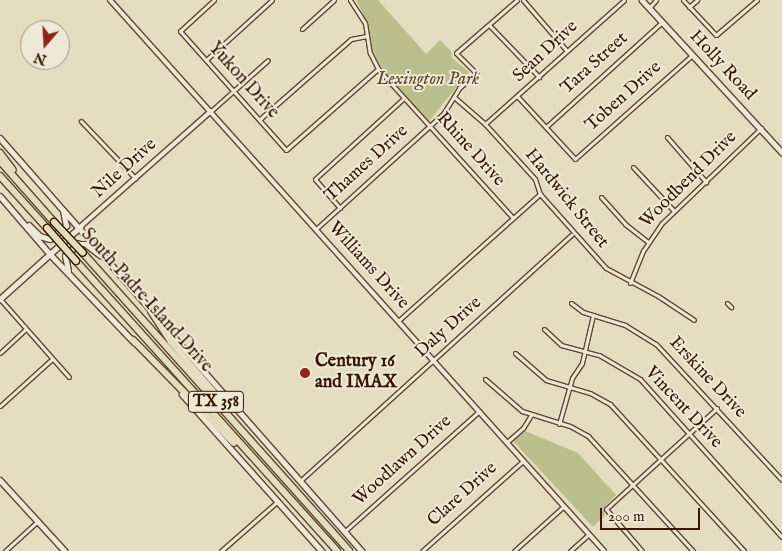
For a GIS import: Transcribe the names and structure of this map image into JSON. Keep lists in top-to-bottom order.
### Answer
{
  "streets": {
    "highway": ["South Padre Island Drive", "TX 358"],
    "main road": ["Holly Road", "Nile Drive"],
    "street": [
      "Sean Drive",
      "Tara Street",
      "Yukon Drive",
      "Toben Drive",
      "Rhine Drive",
      "Thames Drive",
      "Woodbend Drive",
      "Hardwick Street",
      "Williams Drive",
      "Daly Drive",
      "Erskine Drive",
      "Vincent Drive",
      "Woodlawn Drive",
      "Clare Drive"
    ]
  },
  "crossings": [
    ["Sean Drive", "Hardwick Street"],
    ["Tara Street", "Holly Road"],
    ["Tara Street", "Toben Drive"],
    ["Holly Road", "Toben Drive"],
    ["Holly Road", "Woodbend Drive"],
    ["Yukon Drive", "Rhine Drive"],
    ["Yukon Drive", "Nile Drive"],
    ["Rhine Drive", "Thames Drive"],
    ["Thames Drive", "Hardwick Street"],
    ["Thames Drive", "Williams Drive"],
    ["Nile Drive", "Williams Drive"],
    ["Woodbend Drive", "Hardwick Street"],
    ["Hardwick Street", "Daly Drive"],
    ["Williams Drive", "Daly Drive"],
    ["Williams Drive", "Woodlawn Drive"],
    ["Williams Drive", "Clare Drive"]
  ],
  "parks": ["Lexington Park"],
  "places": ["Century 16 and IMAX"],
  "scale_bar": "200 m",
  "north": "bottom"
}
